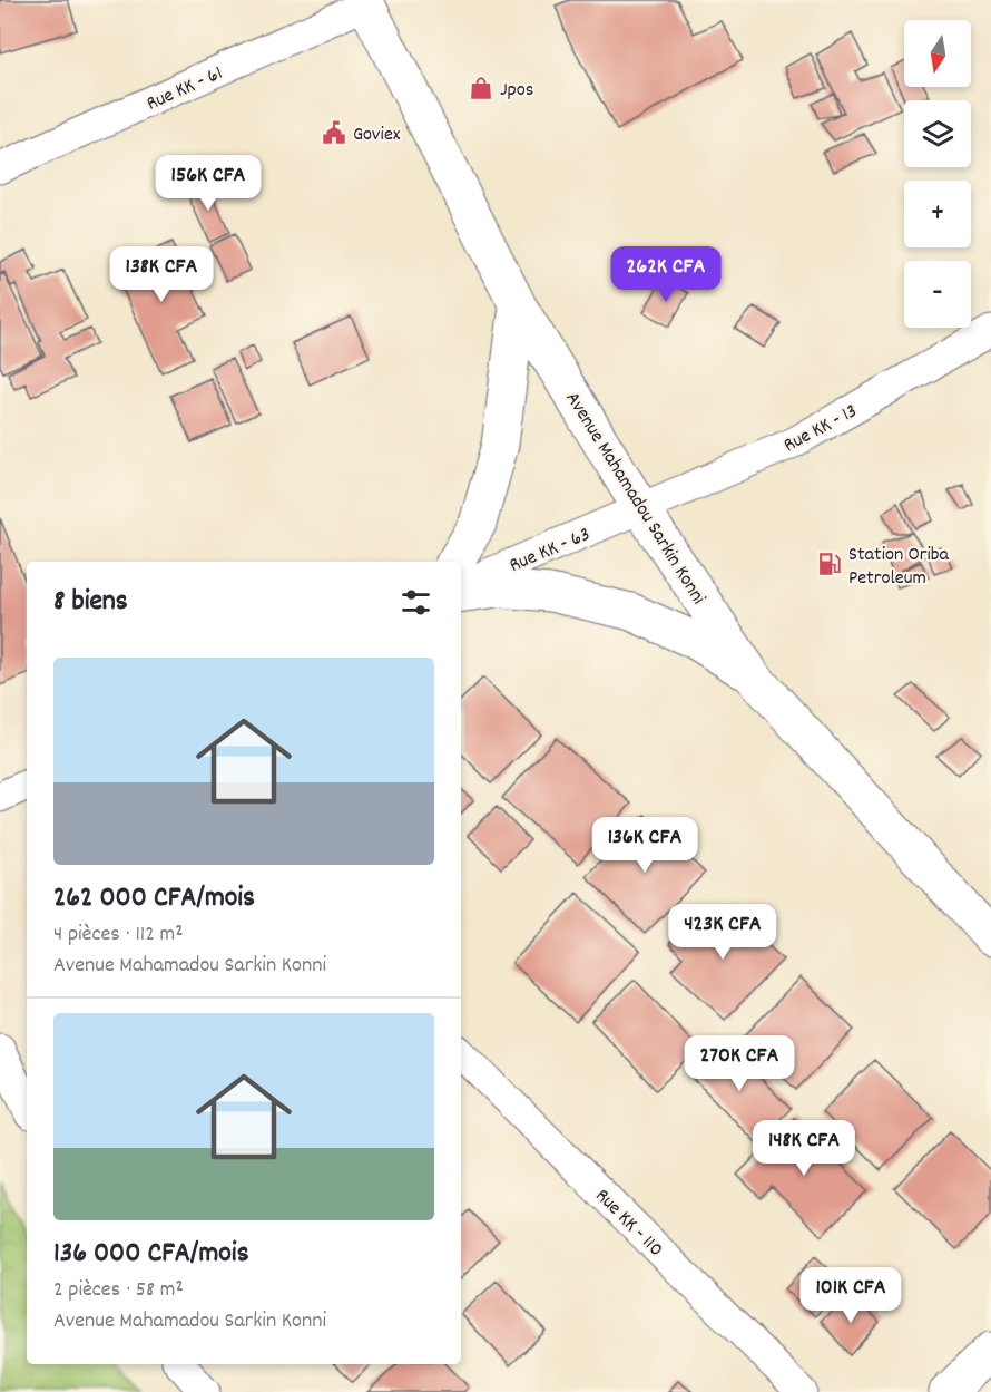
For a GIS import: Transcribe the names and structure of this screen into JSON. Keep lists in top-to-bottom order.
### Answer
{
  "streets": {
    "street": [
      "Rue KK - 61",
      "Rue KK - 13",
      "Avenue Mahamadou Sarkin Konni",
      "Rue KK - 63",
      "Rue KK - 110"
    ]
  },
  "crossings": [
    ["Rue KK - 61", "Avenue Mahamadou Sarkin Konni"],
    ["Rue KK - 13", "Avenue Mahamadou Sarkin Konni"],
    ["Rue KK - 13", "Rue KK - 63"],
    ["Avenue Mahamadou Sarkin Konni", "Rue KK - 63"]
  ],
  "places": {
    "shop": ["Jpos"],
    "public building": ["Goviex"],
    "fuel station": ["Station Oriba Petroleum"]
  },
  "north": "bottom",
  "page": {
    "map_buttons": ["+", "−"],
    "price": [
      "156K CFA",
      "138K CFA",
      "262K CFA",
      "136K CFA",
      "423K CFA",
      "270K CFA",
      "148K CFA",
      "101K CFA"
    ],
    "heading": "8 biens",
    "list": [
      {
        "name": "262 000 CFA/mois",
        "note": "4 pièces · 112 m² · Avenue Mahamadou Sarkin Konni"
      },
      {
        "name": "136 000 CFA/mois",
        "note": "2 pièces · 58 m² · Avenue Mahamadou Sarkin Konni"
      }
    ]
  }
}
